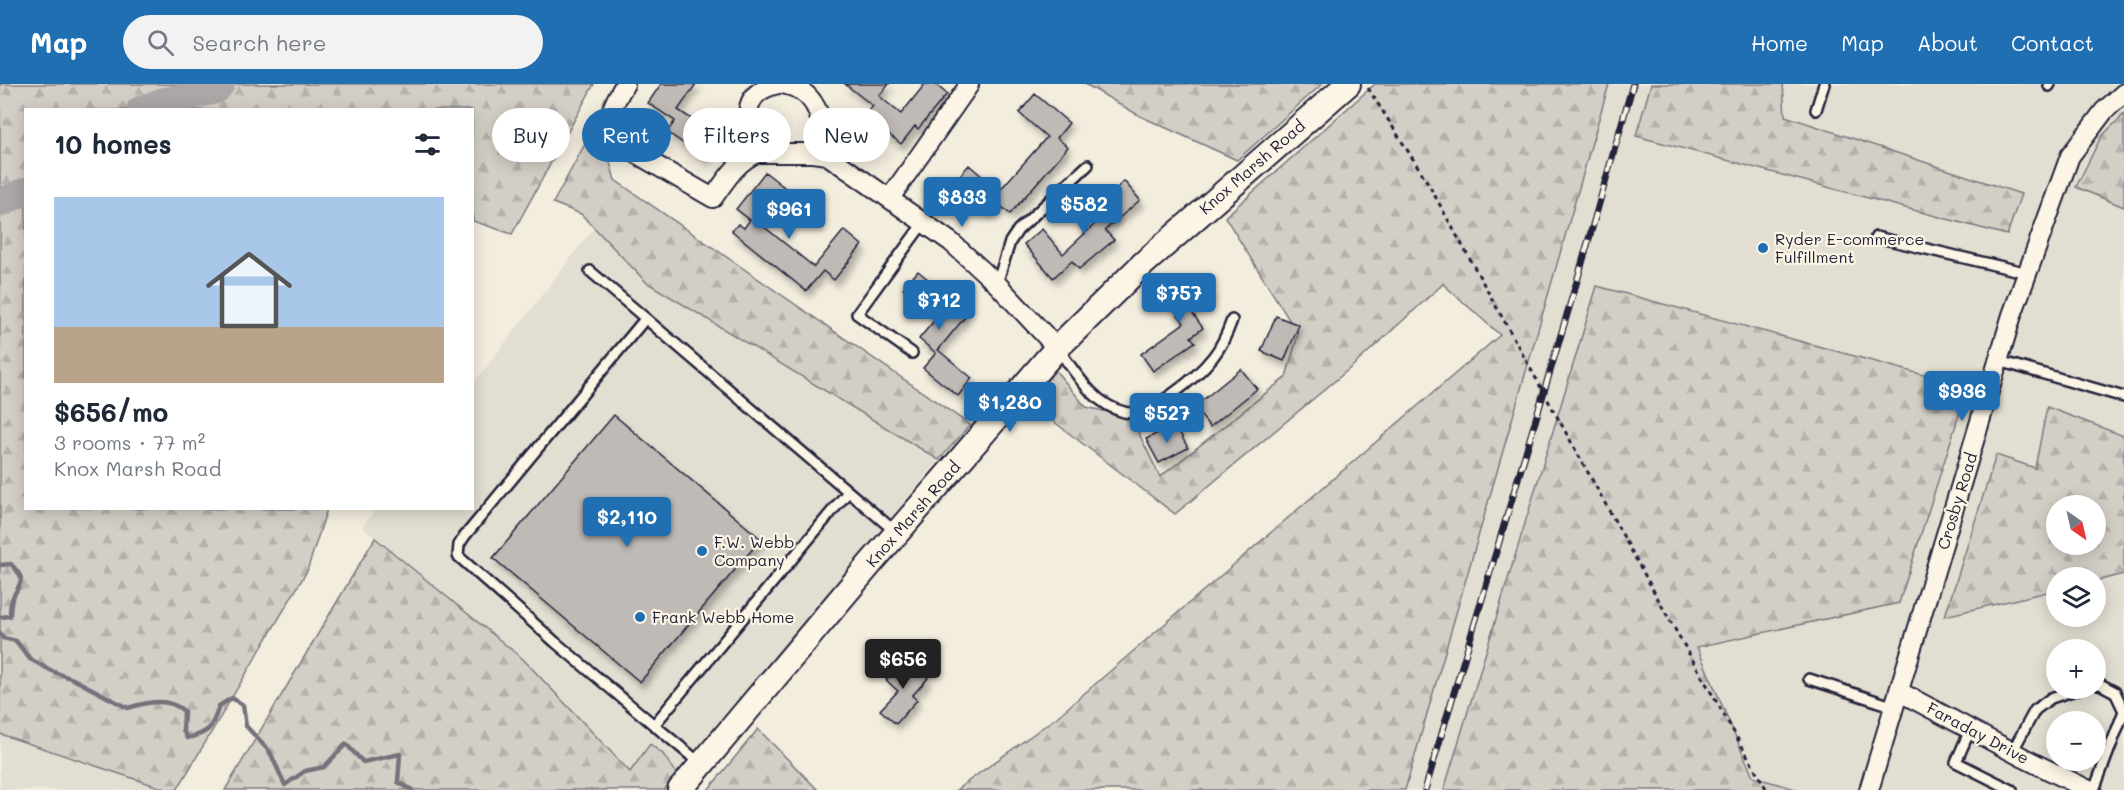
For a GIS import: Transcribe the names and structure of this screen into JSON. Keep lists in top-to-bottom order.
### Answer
{
  "streets": {
    "main road": ["Knox Marsh Road"],
    "street": ["Crosby Road", "Faraday Drive"]
  },
  "crossings": [
    ["Crosby Road", "Faraday Drive"]
  ],
  "places": ["Ryder E-commerce Fulfillment", "F.W. Webb Company", "Frank Webb Home"],
  "north": "bottom right",
  "page": {
    "header": "Map",
    "search": "Search here",
    "nav": [
      "Home",
      "Map",
      "About",
      "Contact"
    ],
    "chip": [
      "Buy",
      "Rent",
      "Filters",
      "New"
    ],
    "heading": "10 homes",
    "price": [
      "$833",
      "$582",
      "$961",
      "$757",
      "$712",
      "$936",
      "$1,280",
      "$527",
      "$2,110",
      "$656"
    ],
    "list": [
      {
        "name": "$656/mo",
        "note": "3 rooms · 77 m² · Knox Marsh Road"
      }
    ],
    "map_buttons": ["+", "−"]
  }
}
